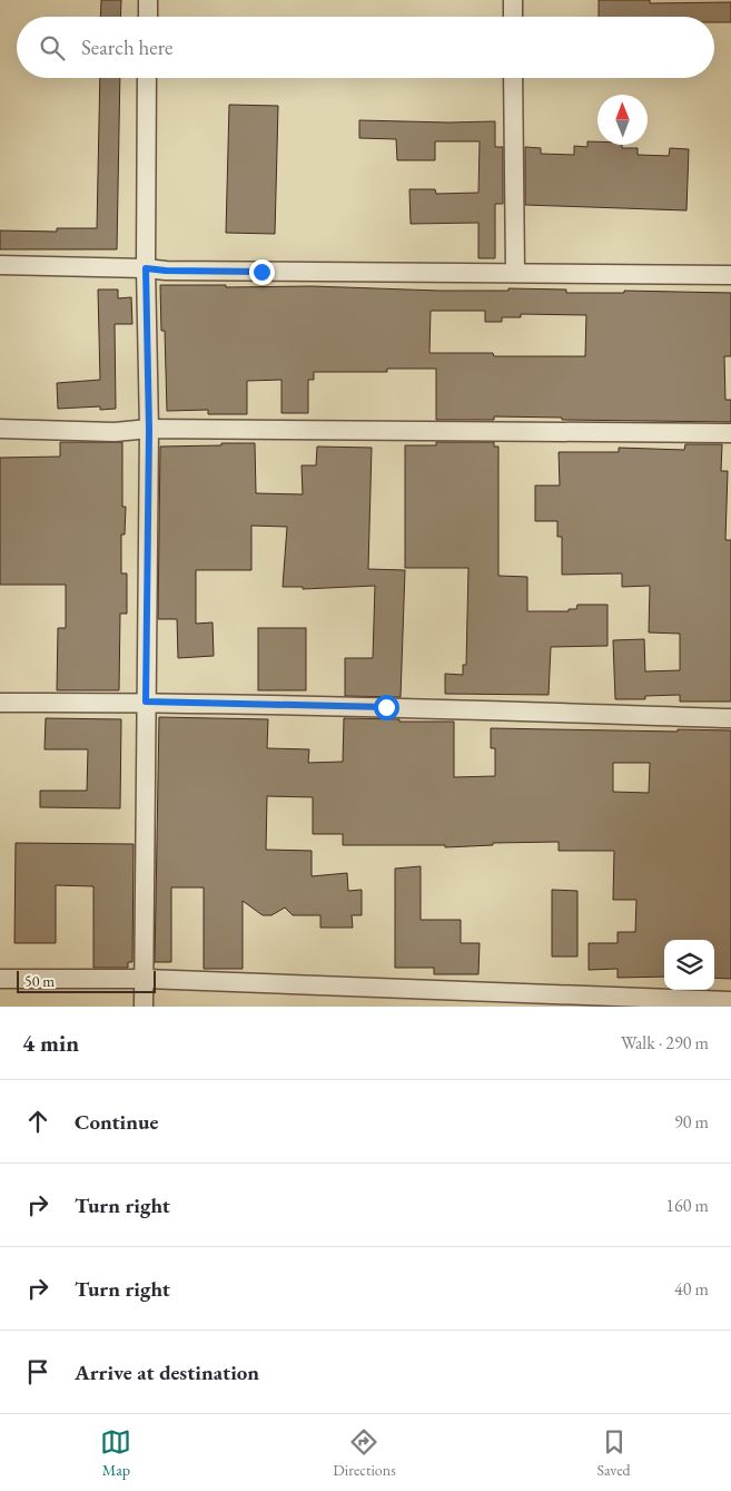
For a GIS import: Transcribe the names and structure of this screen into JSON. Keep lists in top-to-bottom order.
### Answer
{
  "scale_bar": "50 m",
  "north": "top",
  "page": {
    "search": "Search here",
    "scale": "50 m",
    "heading": ["4 min", "Walk · 290 m"],
    "list": [
      ["Continue", "90 m"],
      ["Turn right", "160 m"],
      ["Turn right", "40 m"],
      "Arrive at destination"
    ],
    "nav": ["Map", "Directions", "Saved"]
  }
}
